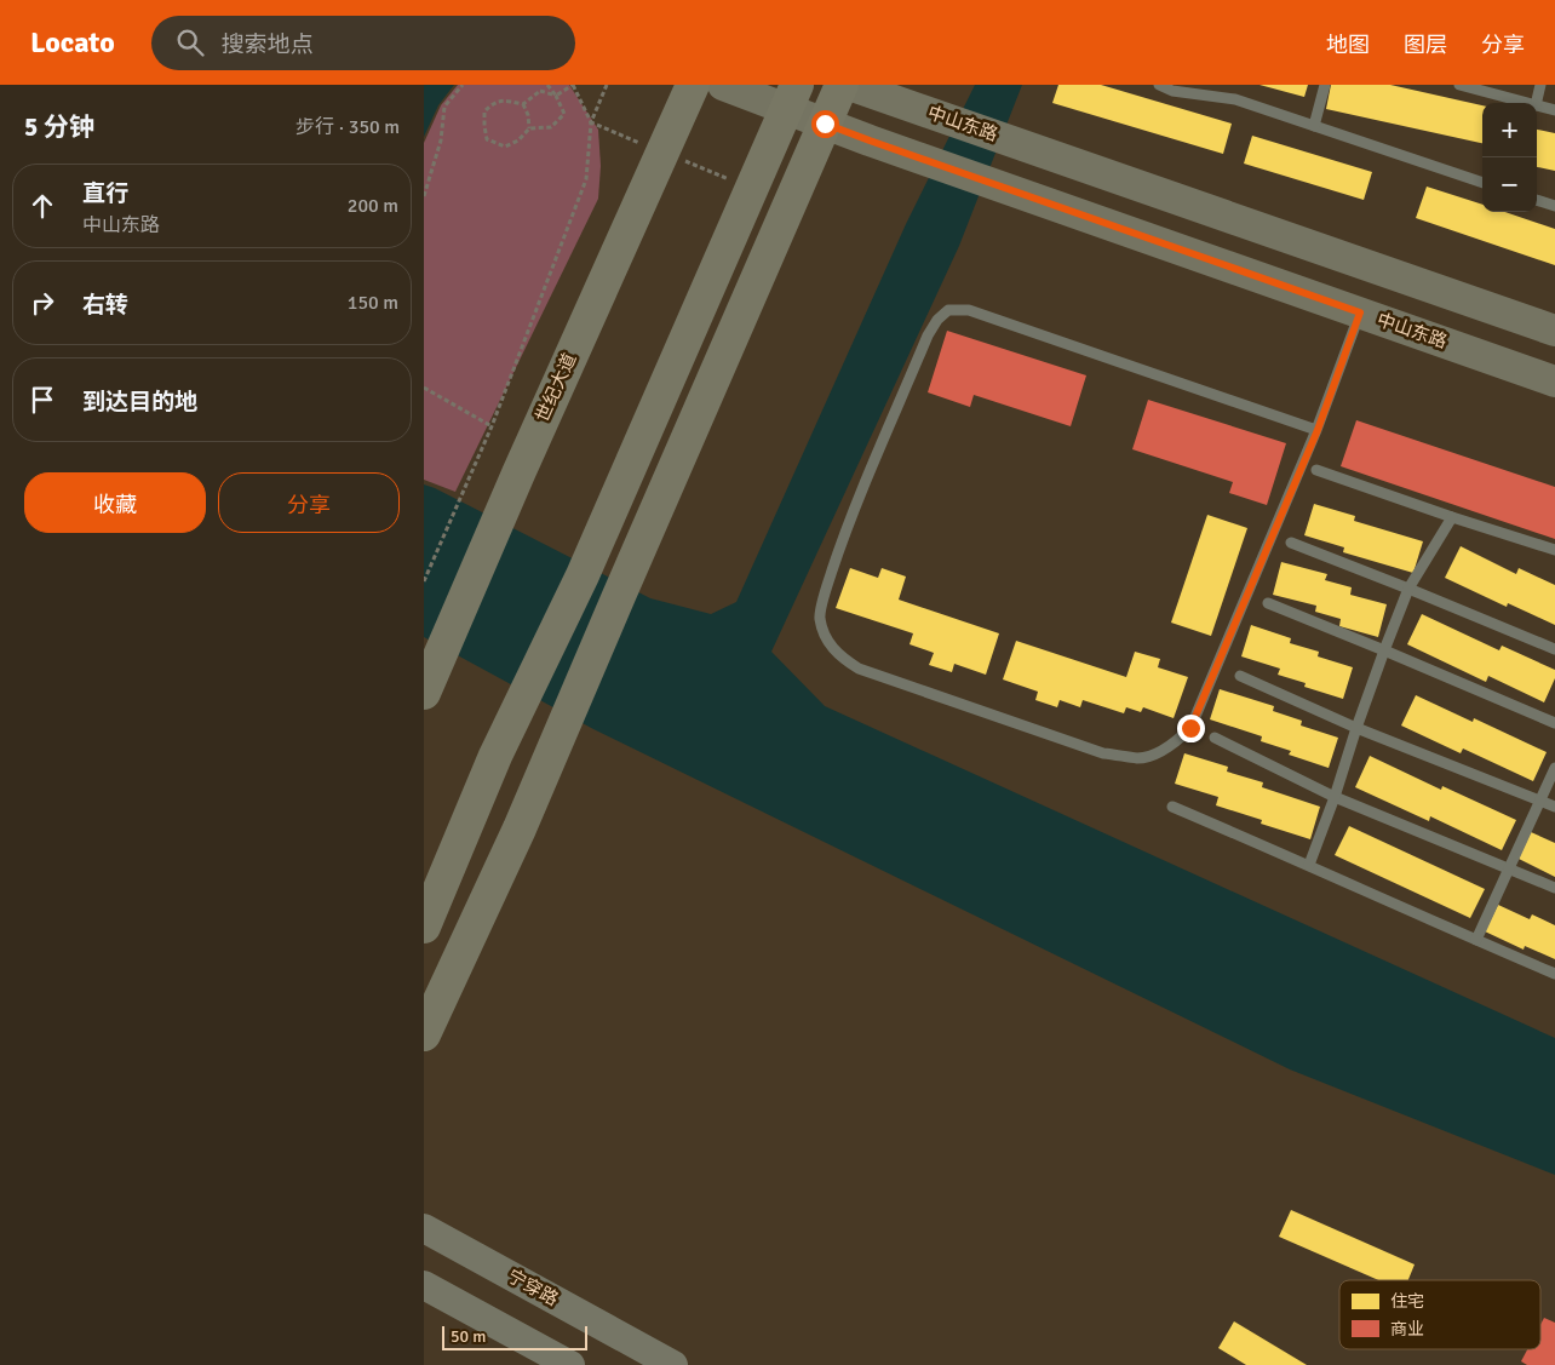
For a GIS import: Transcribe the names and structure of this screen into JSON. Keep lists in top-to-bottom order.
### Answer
{
  "streets": {
    "highway": ["世纪大道"],
    "main road": ["中山东路", "宁穿路"]
  },
  "legend": ["住宅", "商业"],
  "scale_bar": "50 m",
  "page": {
    "header": "Locato",
    "search": "搜索地点",
    "nav": ["地图", "图层", "分享"],
    "heading": ["5 分钟", "步行 · 350 m"],
    "map_buttons": ["+", "−"],
    "list": [
      ["直行", "中山东路", "200 m"],
      ["右转", "150 m"],
      "到达目的地"
    ],
    "buttons": ["收藏", "分享"],
    "scale": "50 m"
  }
}
